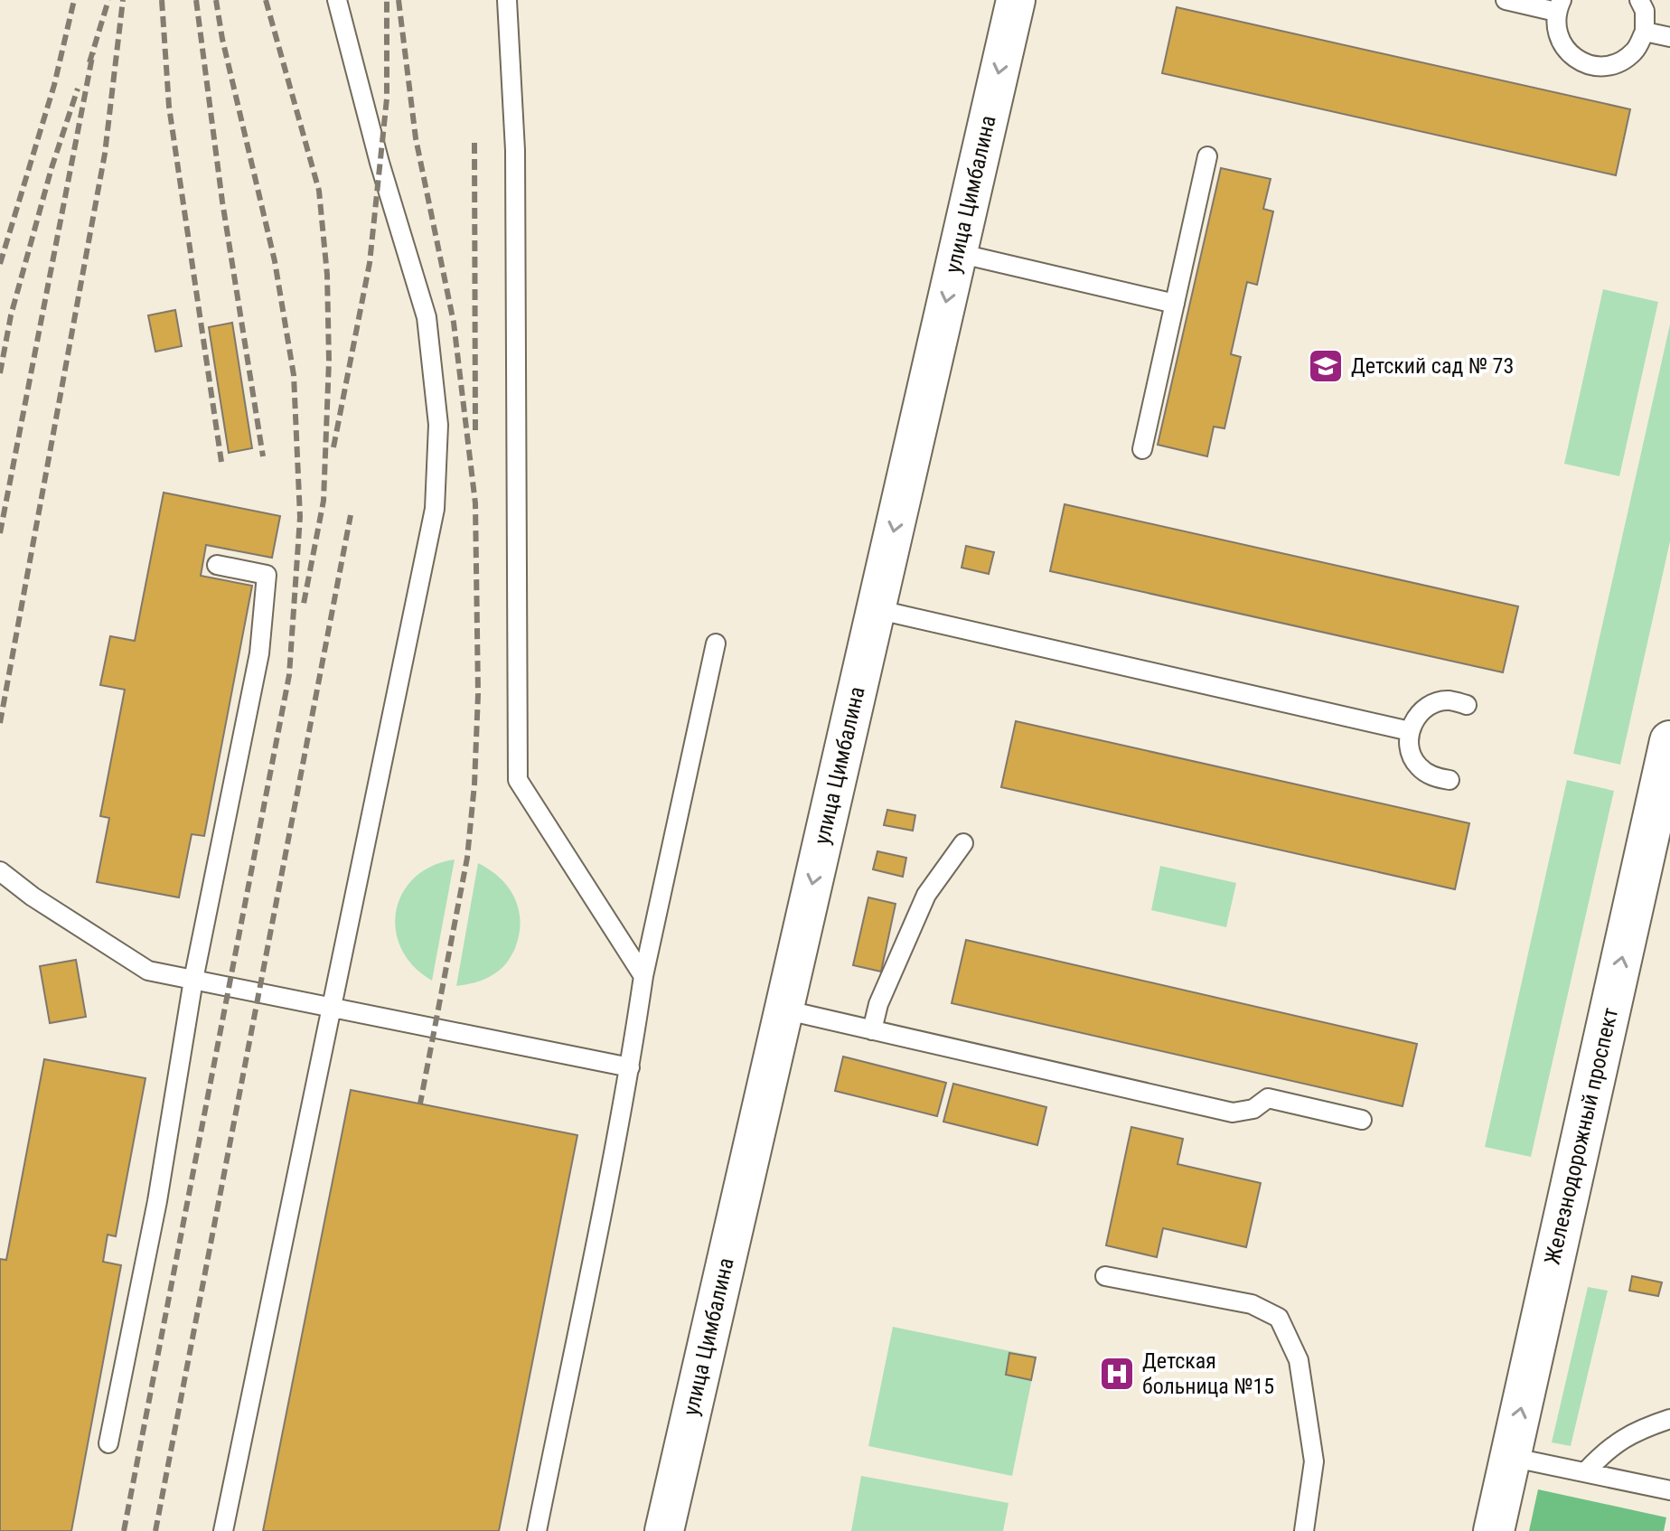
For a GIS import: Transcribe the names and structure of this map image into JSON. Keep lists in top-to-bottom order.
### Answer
{
  "streets": {
    "street": ["улица Цимбалина", "Железнодорожный проспект"]
  },
  "one_way": ["улица Цимбалина", "Железнодорожный проспект"],
  "places": {
    "school or university": ["Детский сад № 73"],
    "hospital": ["Детская больница №15"]
  }
}
